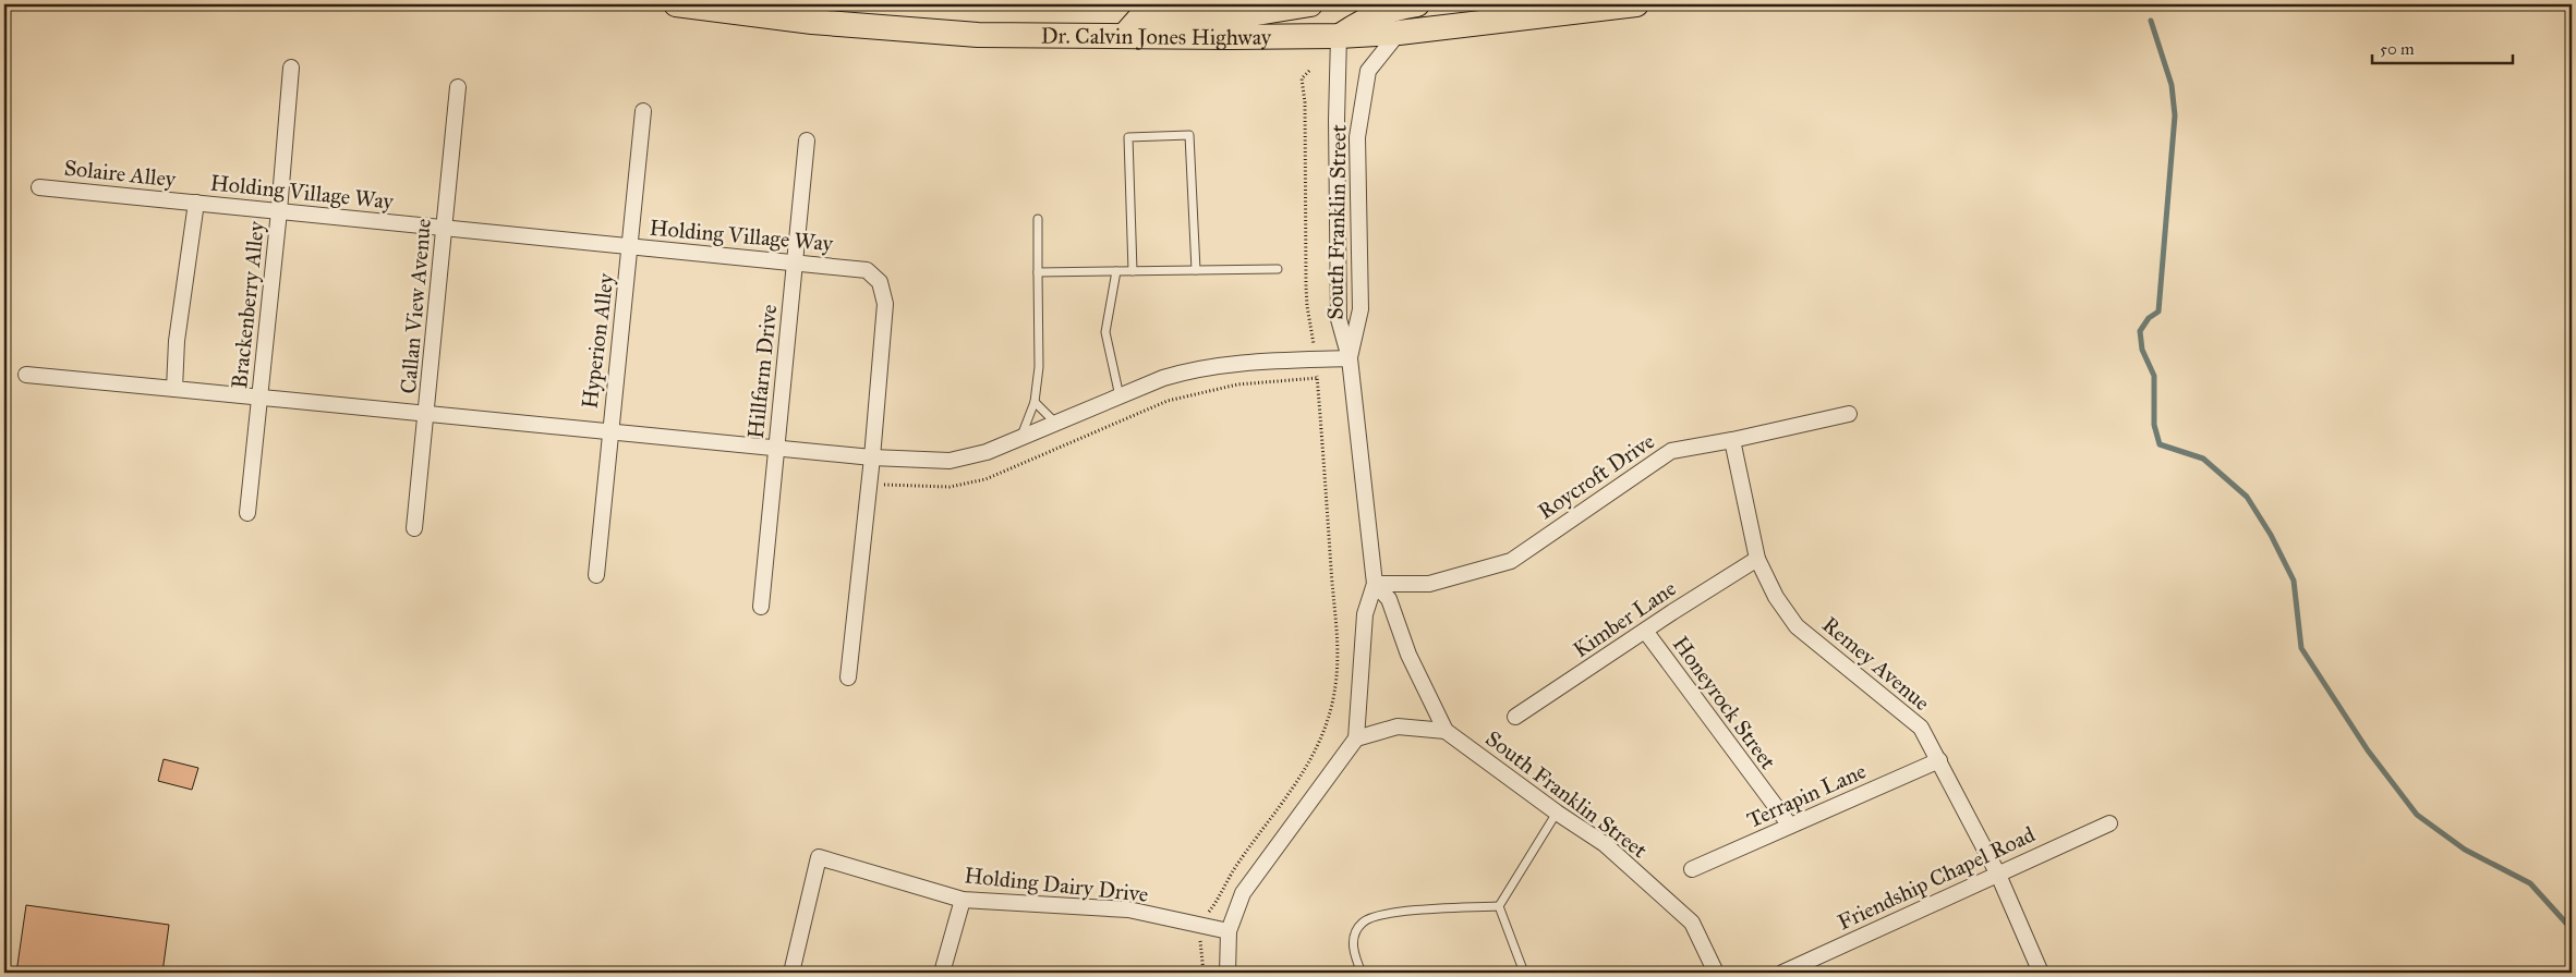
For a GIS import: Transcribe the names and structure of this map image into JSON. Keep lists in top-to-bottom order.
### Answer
{
  "streets": {
    "highway": ["Dr. Calvin Jones Highway"],
    "street": [
      "Solaire Alley",
      "Holding Village Way",
      "South Franklin Street",
      "Brackenberry Alley",
      "Callan View Avenue",
      "Hyperion Alley",
      "Hillfarm Drive",
      "Roycroft Drive",
      "Kimber Lane",
      "Remey Avenue",
      "Honeyrock Street",
      "Terrapin Lane",
      "Friendship Chapel Road",
      "Holding Dairy Drive"
    ]
  },
  "crossings": [
    ["Dr. Calvin Jones Highway", "South Franklin Street"],
    ["Solaire Alley", "Holding Village Way"],
    ["Holding Village Way", "Brackenberry Alley"],
    ["Holding Village Way", "Callan View Avenue"],
    ["Holding Village Way", "Hyperion Alley"],
    ["Holding Village Way", "Hillfarm Drive"],
    ["South Franklin Street", "Roycroft Drive"],
    ["Roycroft Drive", "Remey Avenue"],
    ["Kimber Lane", "Remey Avenue"],
    ["Kimber Lane", "Honeyrock Street"],
    ["Remey Avenue", "Terrapin Lane"],
    ["Remey Avenue", "Friendship Chapel Road"],
    ["Honeyrock Street", "Terrapin Lane"]
  ],
  "scale_bar": "50 m"
}
